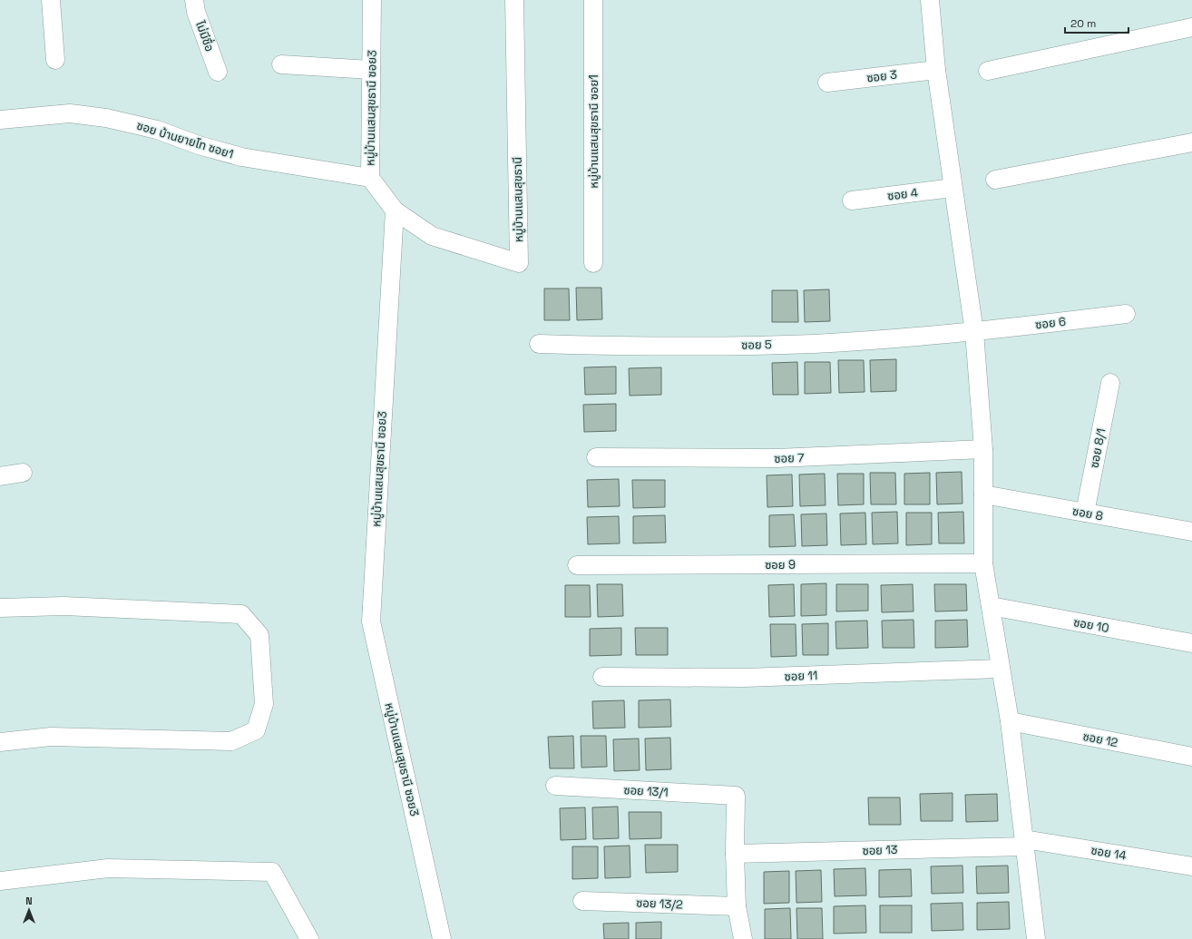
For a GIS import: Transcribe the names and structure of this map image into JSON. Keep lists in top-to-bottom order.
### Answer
{
  "streets": {
    "street": [
      "ไม่มีชื่อ",
      "ซอย 3",
      "หมู่บ้านแสนสุขธานี ซอย3",
      "หมู่บ้านแสนสุขธานี ซอย1",
      "ซอย บ้านยายโท ซอย1",
      "ซอย 4",
      "หมู่บ้านแสนสุขธานี",
      "ซอย 6",
      "ซอย 5",
      "ซอย 8/1",
      "ซอย 7",
      "ซอย 8",
      "ซอย 9",
      "ซอย 10",
      "ซอย 11",
      "ซอย 12",
      "ซอย 13/1",
      "ซอย 13",
      "ซอย 14",
      "ซอย 13/2"
    ]
  },
  "crossings": [
    ["หมู่บ้านแสนสุขธานี ซอย3", "ซอย บ้านยายโท ซอย1"],
    ["หมู่บ้านแสนสุขธานี ซอย3", "หมู่บ้านแสนสุขธานี"],
    ["ซอย 6", "ซอย 5"],
    ["ซอย 8/1", "ซอย 8"],
    ["ซอย 13/1", "ซอย 13"],
    ["ซอย 13", "ซอย 14"]
  ],
  "scale_bar": "20 m",
  "north": "top"
}
